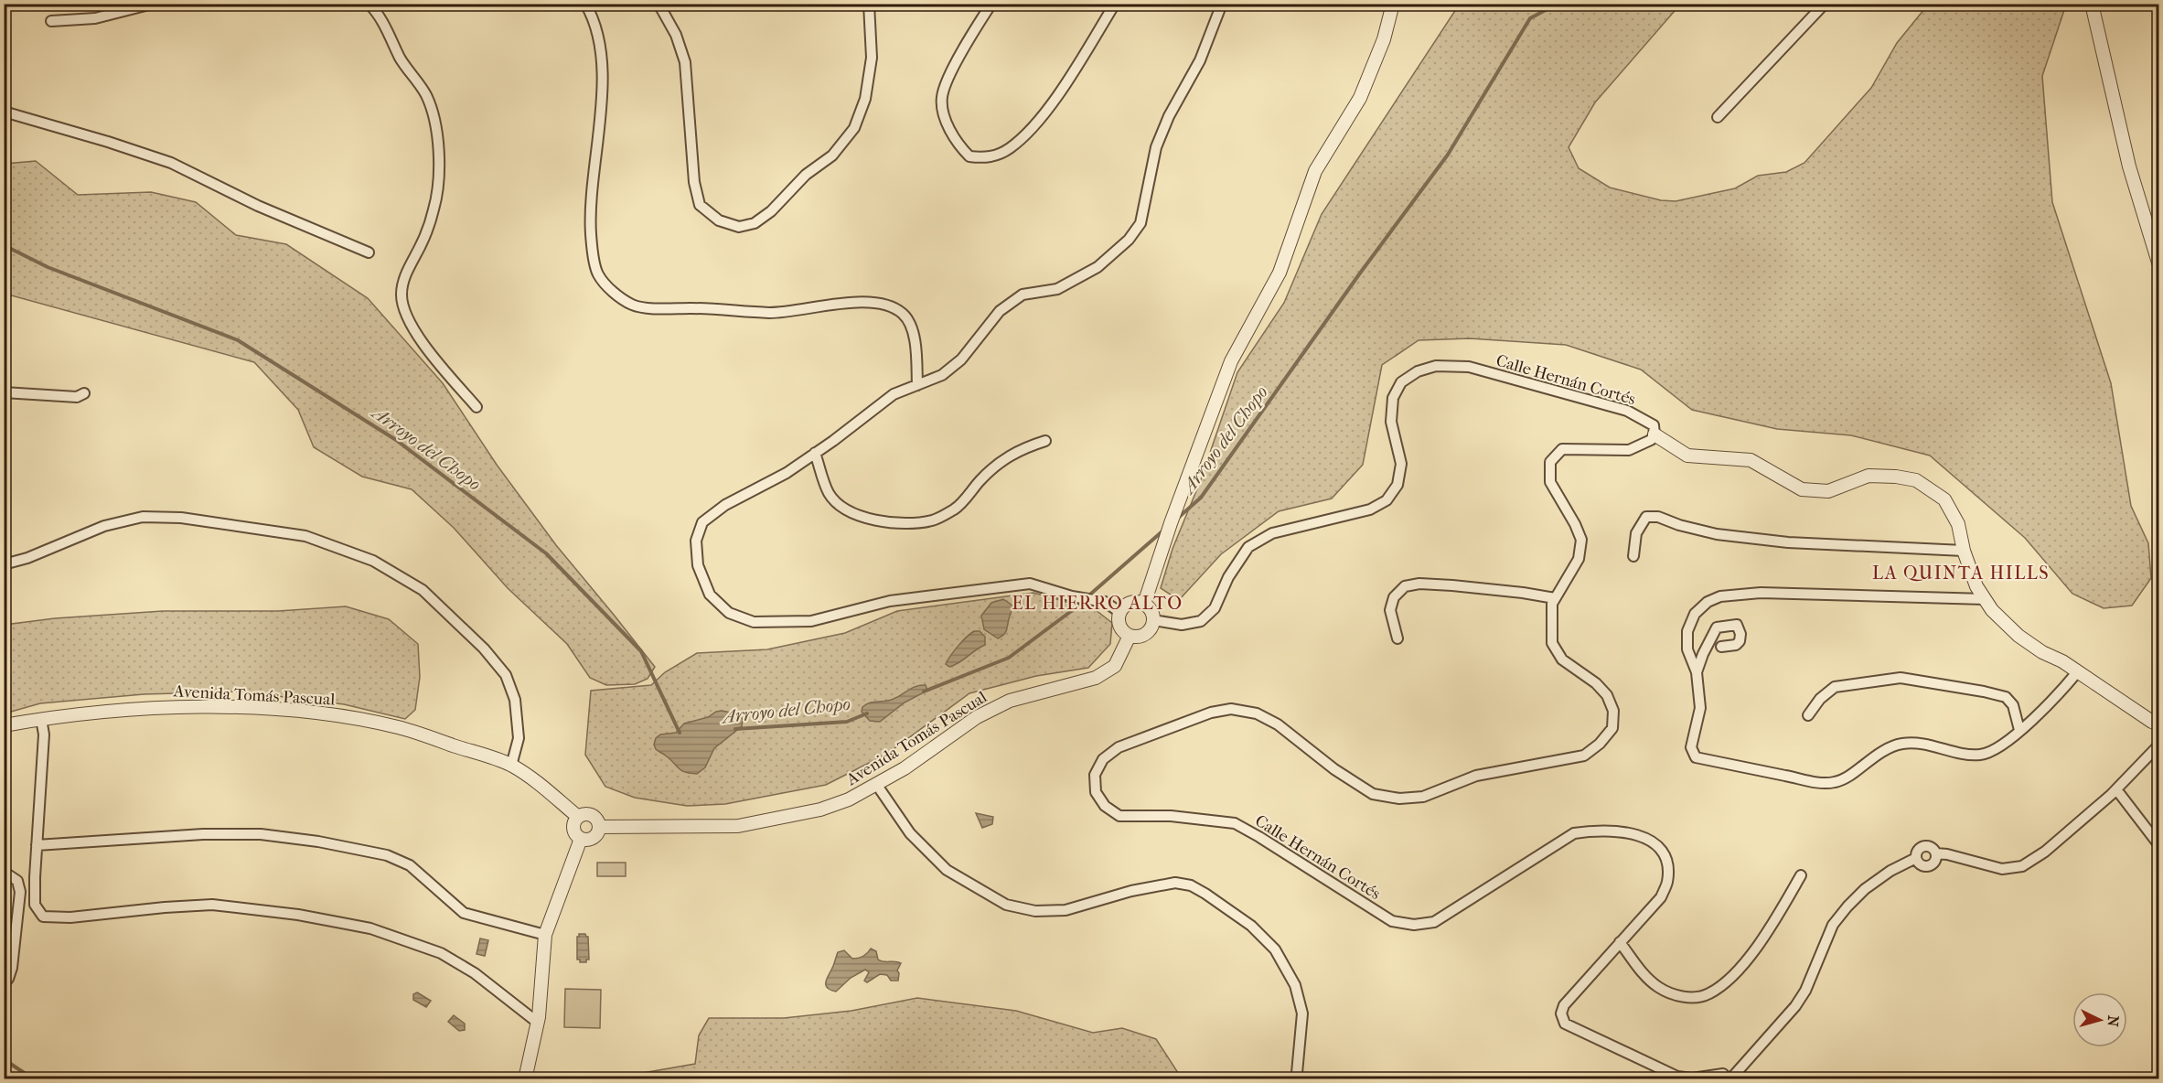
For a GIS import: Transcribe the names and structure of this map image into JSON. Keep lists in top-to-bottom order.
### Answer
{
  "streets": {
    "street": ["Calle Hernán Cortés", "Avenida Tomás Pascual"]
  },
  "crossings": [
    ["Calle Hernán Cortés", "Avenida Tomás Pascual"]
  ],
  "districts": ["LA QUINTA HILLS", "EL HIERRO ALTO"],
  "water": ["Arroyo del Chopo"],
  "north": "right"
}
